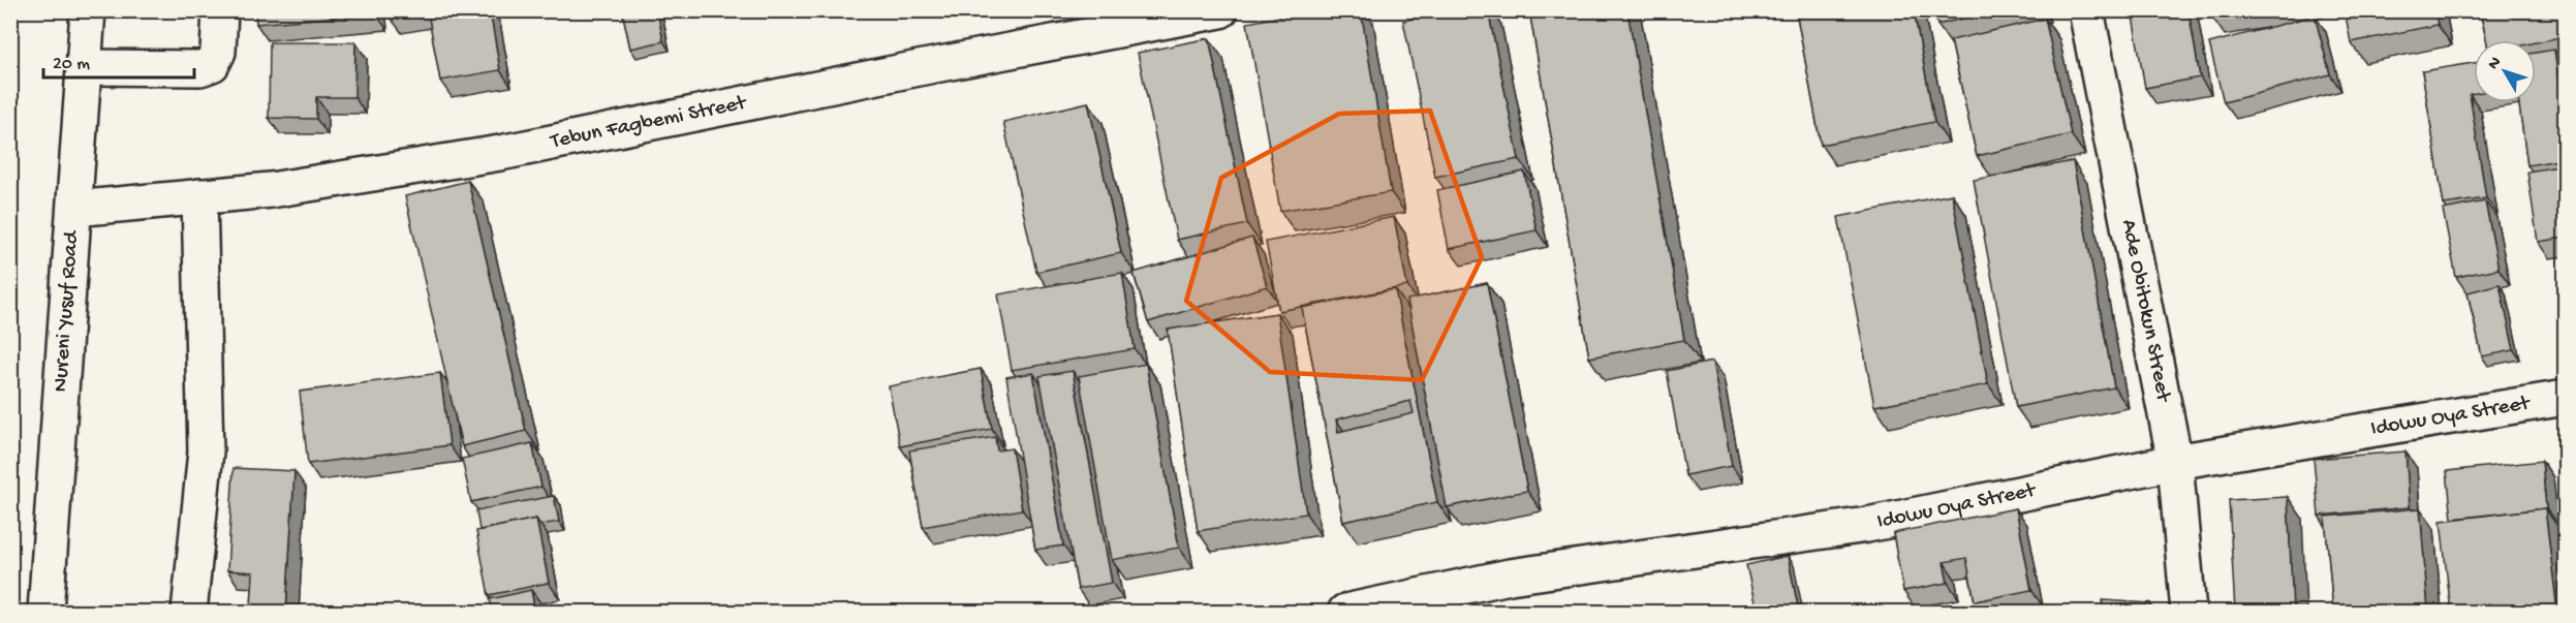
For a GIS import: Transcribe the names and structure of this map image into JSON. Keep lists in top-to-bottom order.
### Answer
{
  "streets": {
    "street": [
      "Tebun Fagbemi Street",
      "Ade Obitokun Street",
      "Nureni Yusuf Road",
      "Idowu Oya Street"
    ]
  },
  "crossings": [
    ["Tebun Fagbemi Street", "Nureni Yusuf Road"],
    ["Ade Obitokun Street", "Idowu Oya Street"]
  ],
  "scale_bar": "20 m",
  "north": "top left"
}
